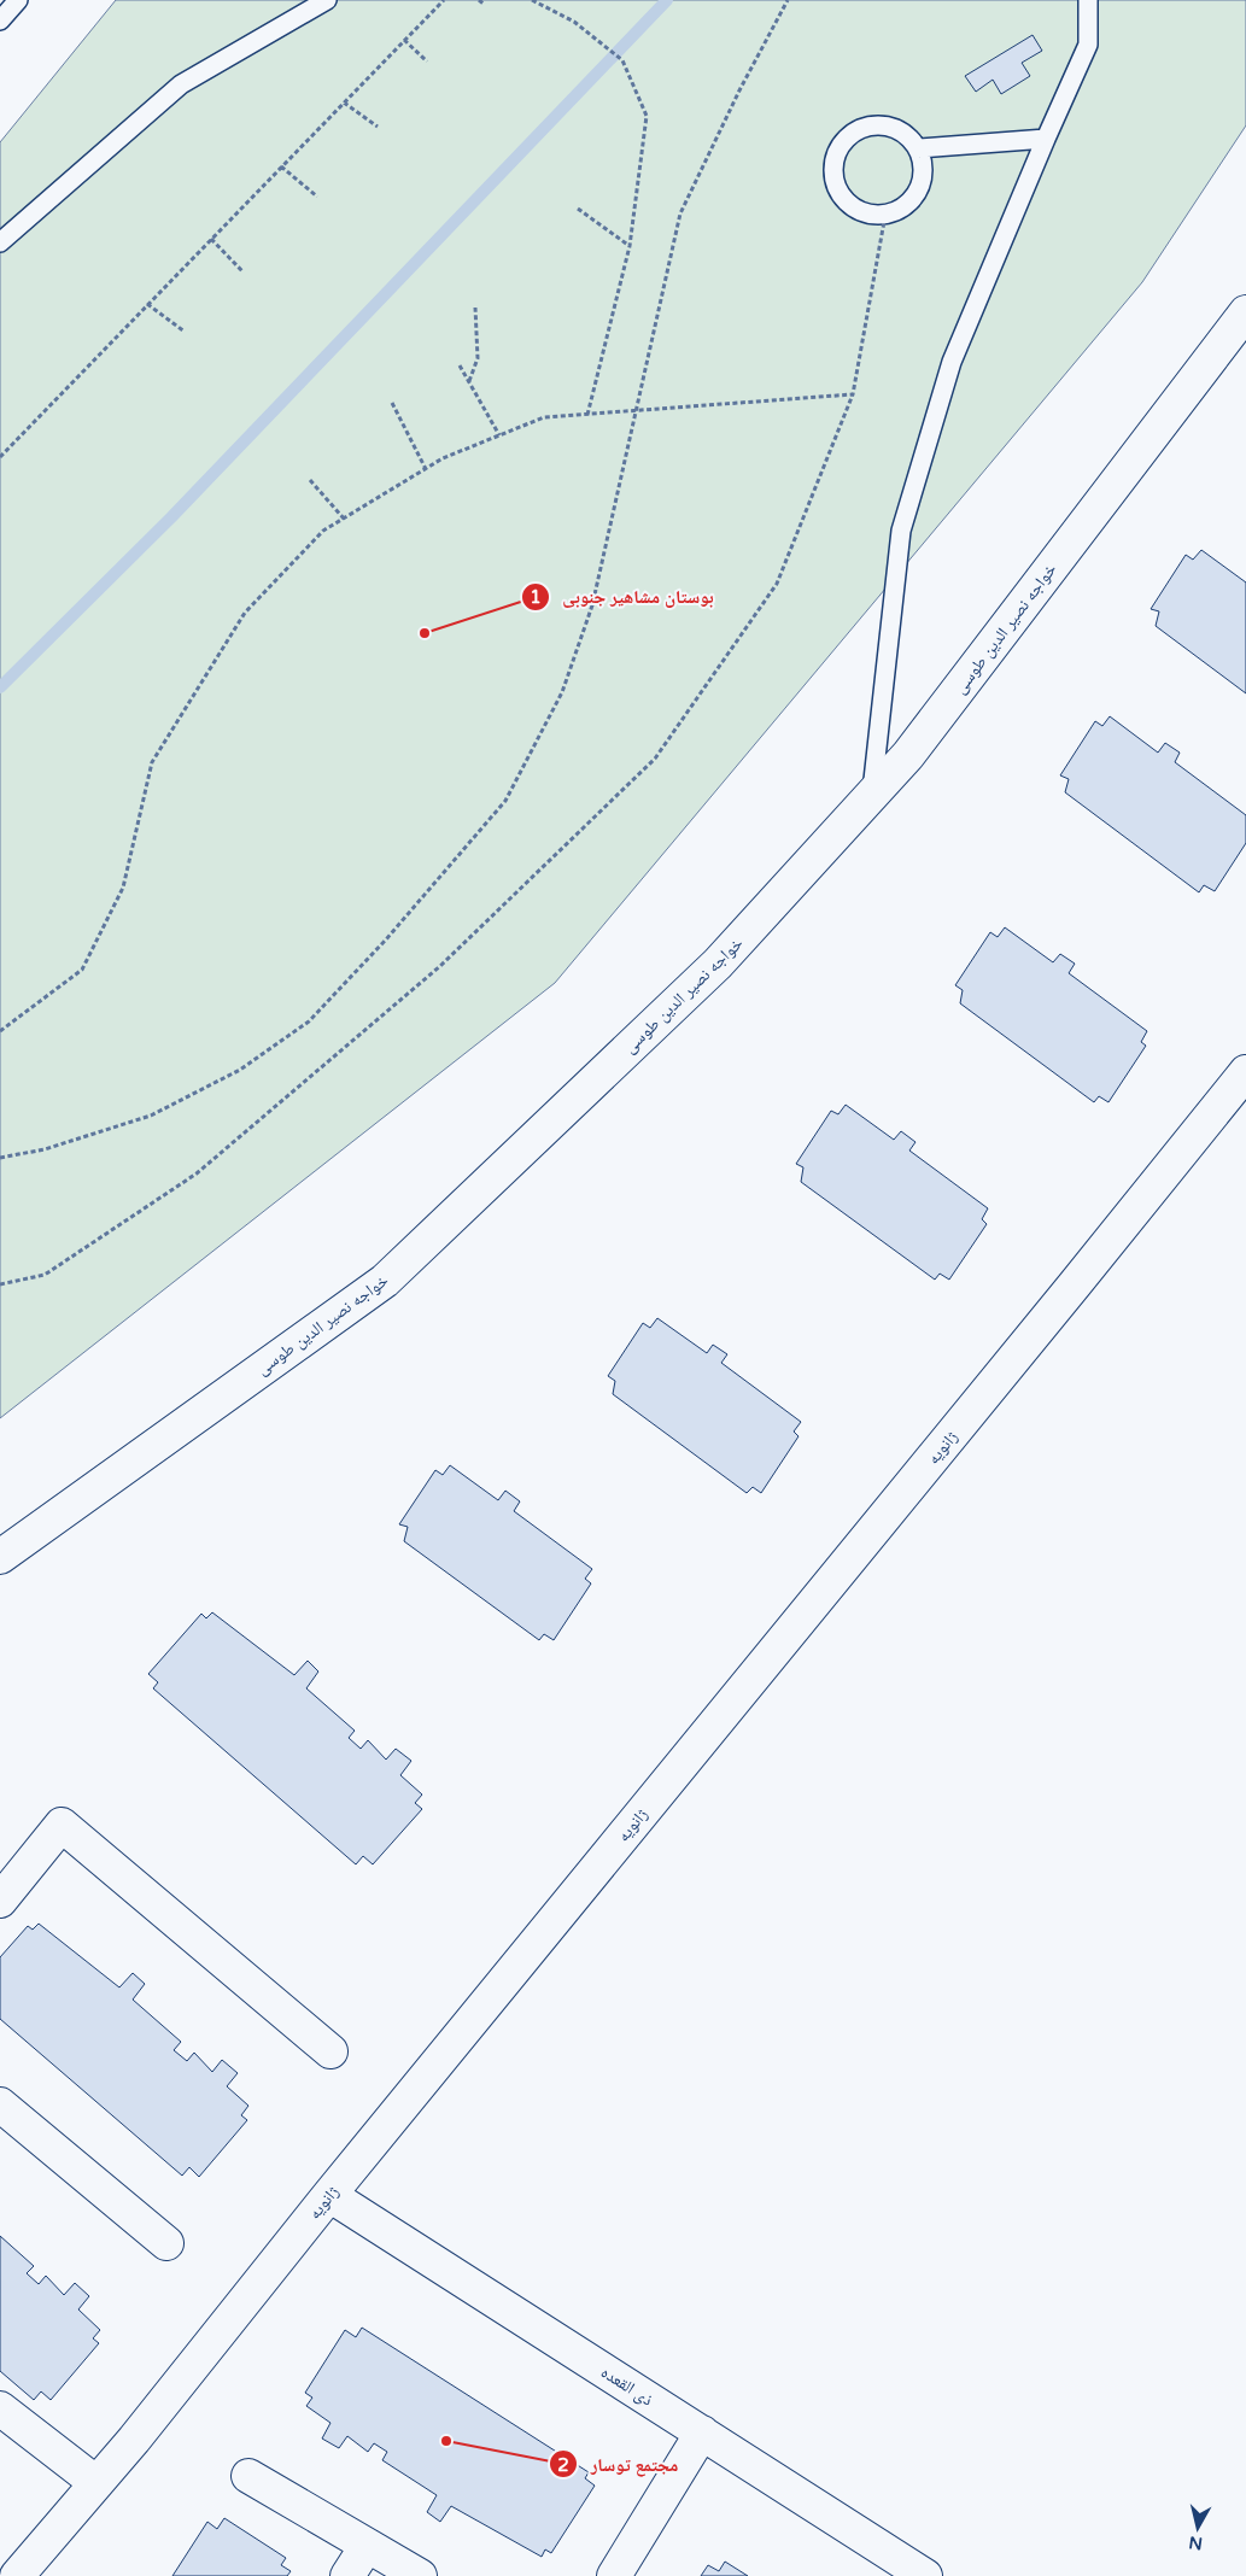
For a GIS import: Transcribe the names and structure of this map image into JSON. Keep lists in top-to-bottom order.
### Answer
{
  "streets": {
    "street": ["خواجه نصیر الدین طوسی", "ژانویه", "ذی القعده"]
  },
  "crossings": [
    ["ژانویه", "ذی القعده"]
  ],
  "places": ["بوستان مشاهیر جنوبی", "مجتمع توسار"],
  "north": "bottom"
}
